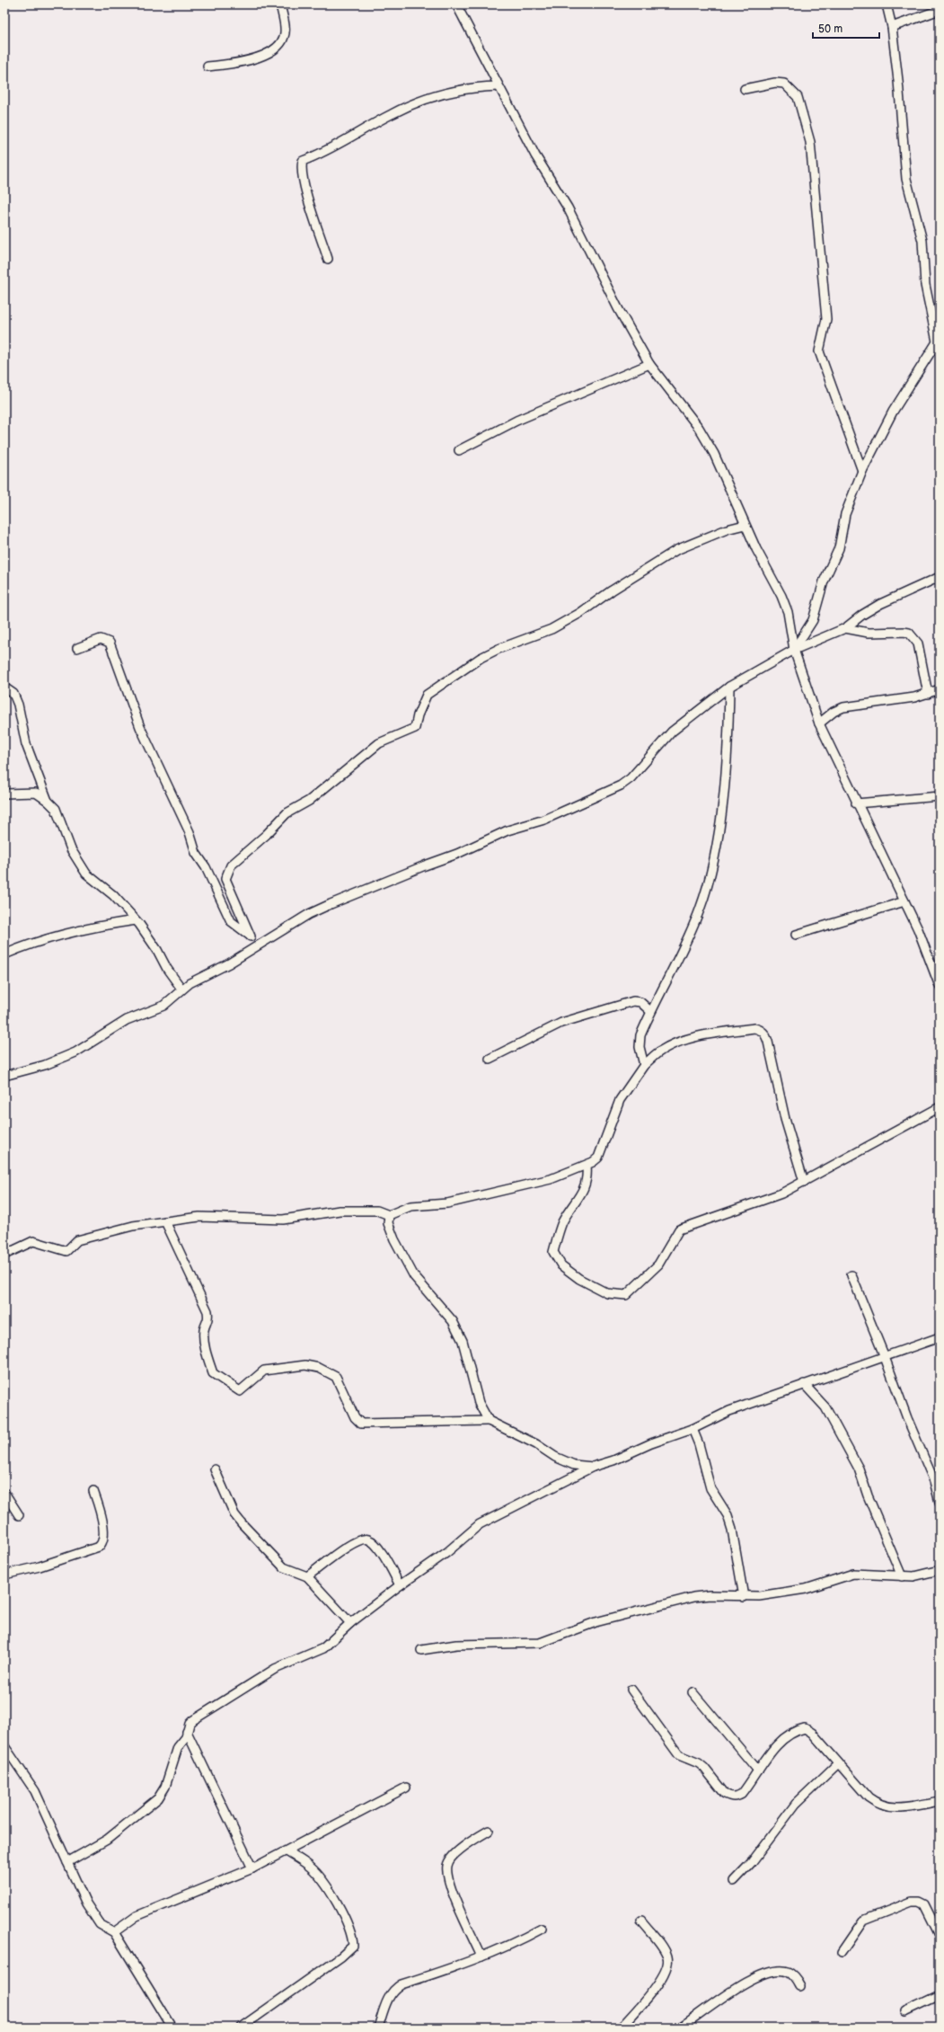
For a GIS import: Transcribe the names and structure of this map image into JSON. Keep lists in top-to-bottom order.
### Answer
{
  "scale_bar": "50 m"
}
